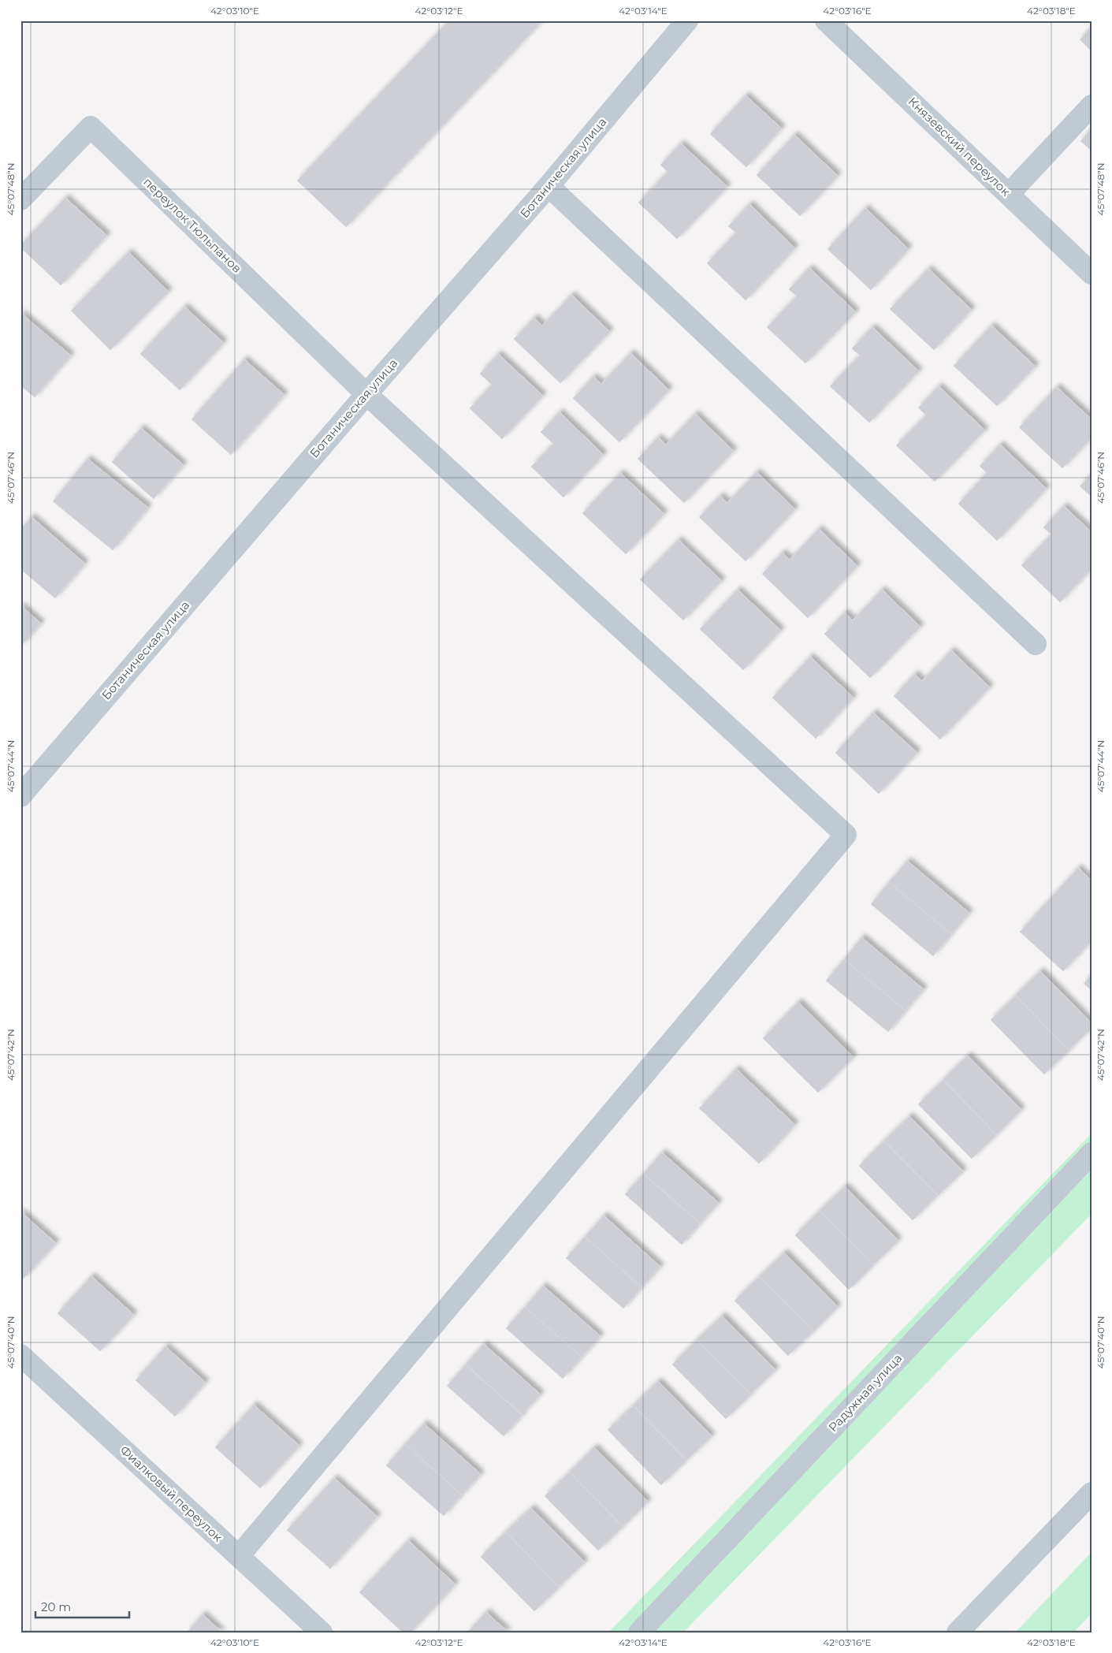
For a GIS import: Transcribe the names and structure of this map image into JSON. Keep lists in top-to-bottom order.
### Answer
{
  "streets": {
    "street": [
      "Князевский переулок",
      "Ботаническая улица",
      "переулок Тюльпанов",
      "Радужная улица",
      "Фиалковый переулок"
    ]
  },
  "crossings": [
    ["Ботаническая улица", "переулок Тюльпанов"]
  ],
  "scale_bar": "20 m",
  "coordinates": [
    "42°03'10\"E",
    "42°03'12\"E",
    "42°03'14\"E",
    "42°03'16\"E",
    "42°03'18\"E",
    "45°07'48\"N",
    "45°07'46\"N",
    "45°07'44\"N",
    "45°07'42\"N",
    "45°07'40\"N"
  ]
}
